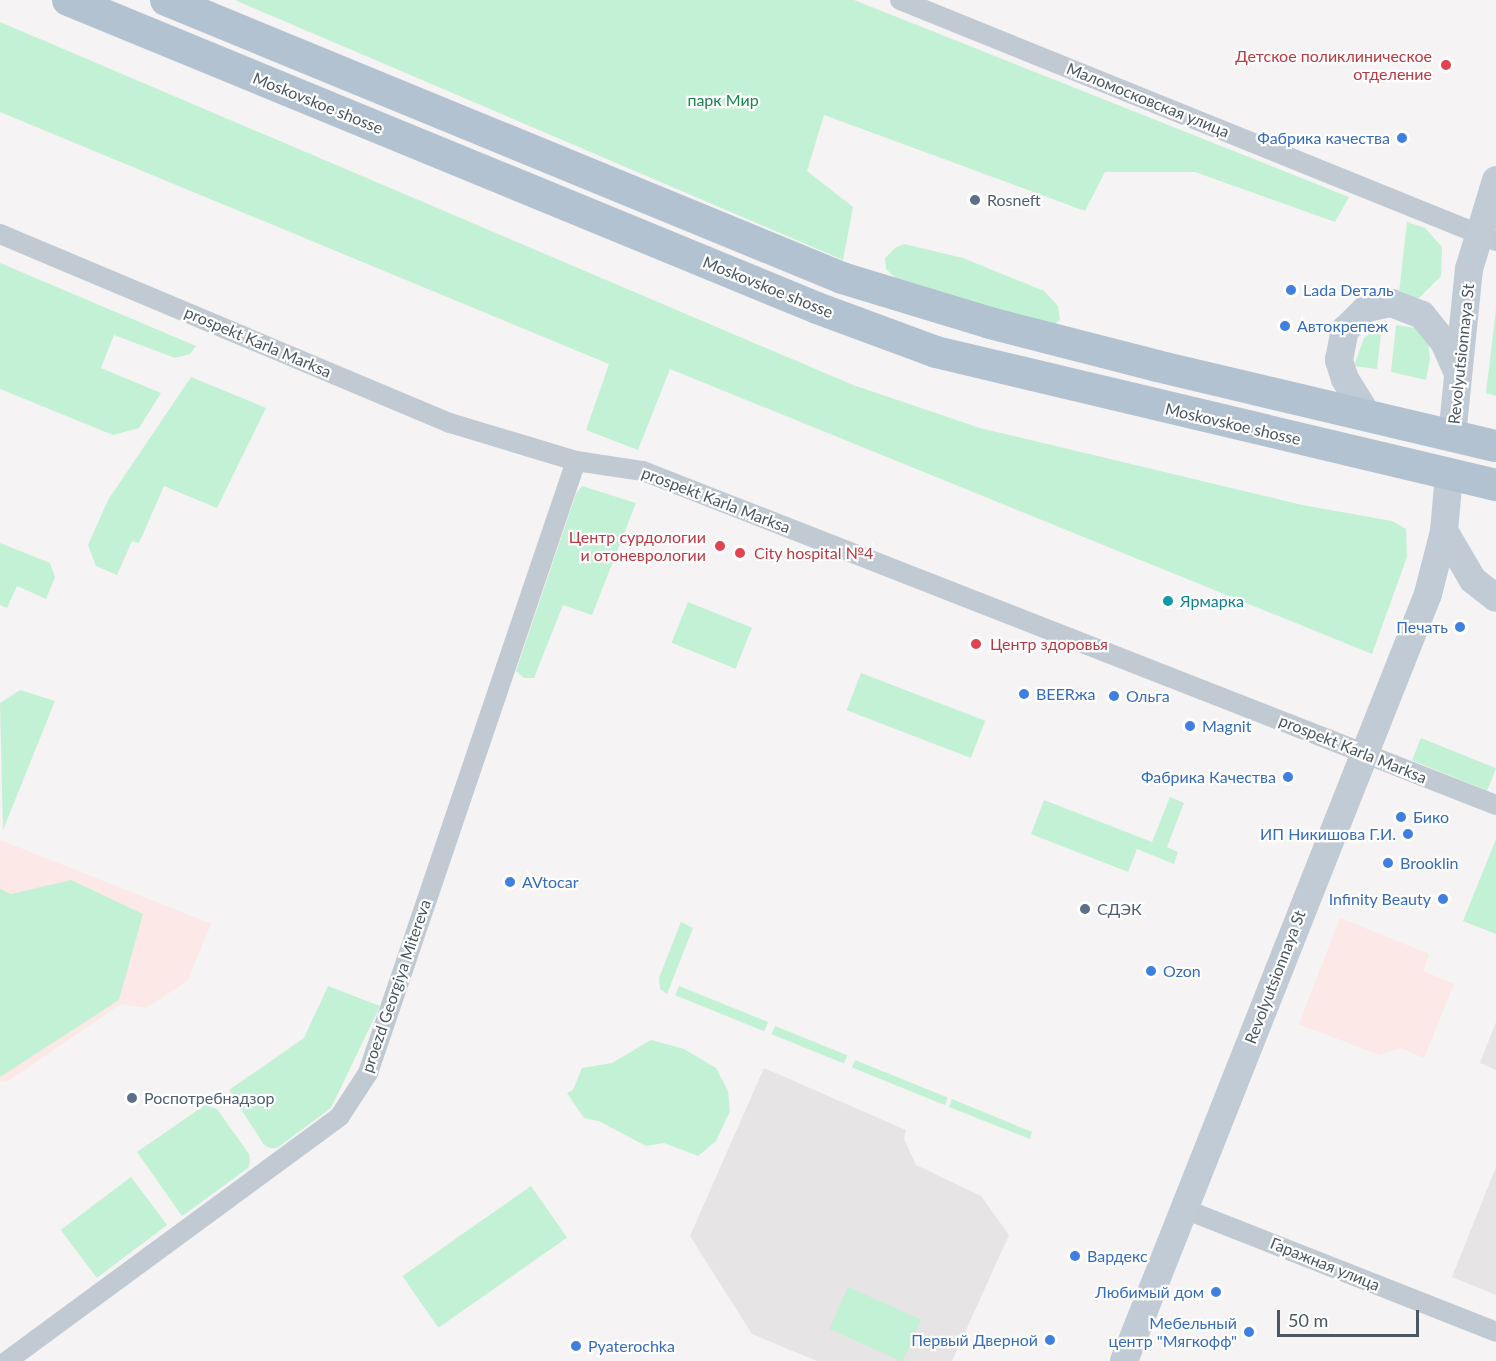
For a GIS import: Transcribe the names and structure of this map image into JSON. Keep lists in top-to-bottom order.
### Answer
{
  "streets": {
    "main road": ["Moskovskoe shosse", "Revolyutsionnaya St"],
    "street": [
      "Маломосковская улица",
      "prospekt Karla Marksa",
      "proezd Georgiya Mitereva",
      "Гаражная улица"
    ]
  },
  "crossings": [
    ["Маломосковская улица", "Revolyutsionnaya St"],
    ["Moskovskoe shosse", "Revolyutsionnaya St"],
    ["prospekt Karla Marksa", "Revolyutsionnaya St"],
    ["prospekt Karla Marksa", "proezd Georgiya Mitereva"],
    ["Revolyutsionnaya St", "Гаражная улица"]
  ],
  "parks": ["парк Мир"],
  "places": [
    "Детское поликлиническое отделение",
    "Фабрика качества",
    "Rosneft",
    "Lada Dеталь",
    "Автокрепеж",
    "Центр сурдологии и отоневрологии",
    "City hospital №4",
    "Ярмарка",
    "Печать",
    "Центр здоровья",
    "BEERжа",
    "Ольга",
    "Magnit",
    "Фабрика Качества",
    "Бико",
    "ИП Никишова Г.И.",
    "Brooklin",
    "AVtocar",
    "Infinity Beauty",
    "СДЭК",
    "Ozon",
    "Роспотребнадзор",
    "Вардекс",
    "Любимый дом",
    "Мебельный центр \"Мягкофф\"",
    "Первый Дверной",
    "Pyaterochka"
  ],
  "scale_bar": "50 m"
}
